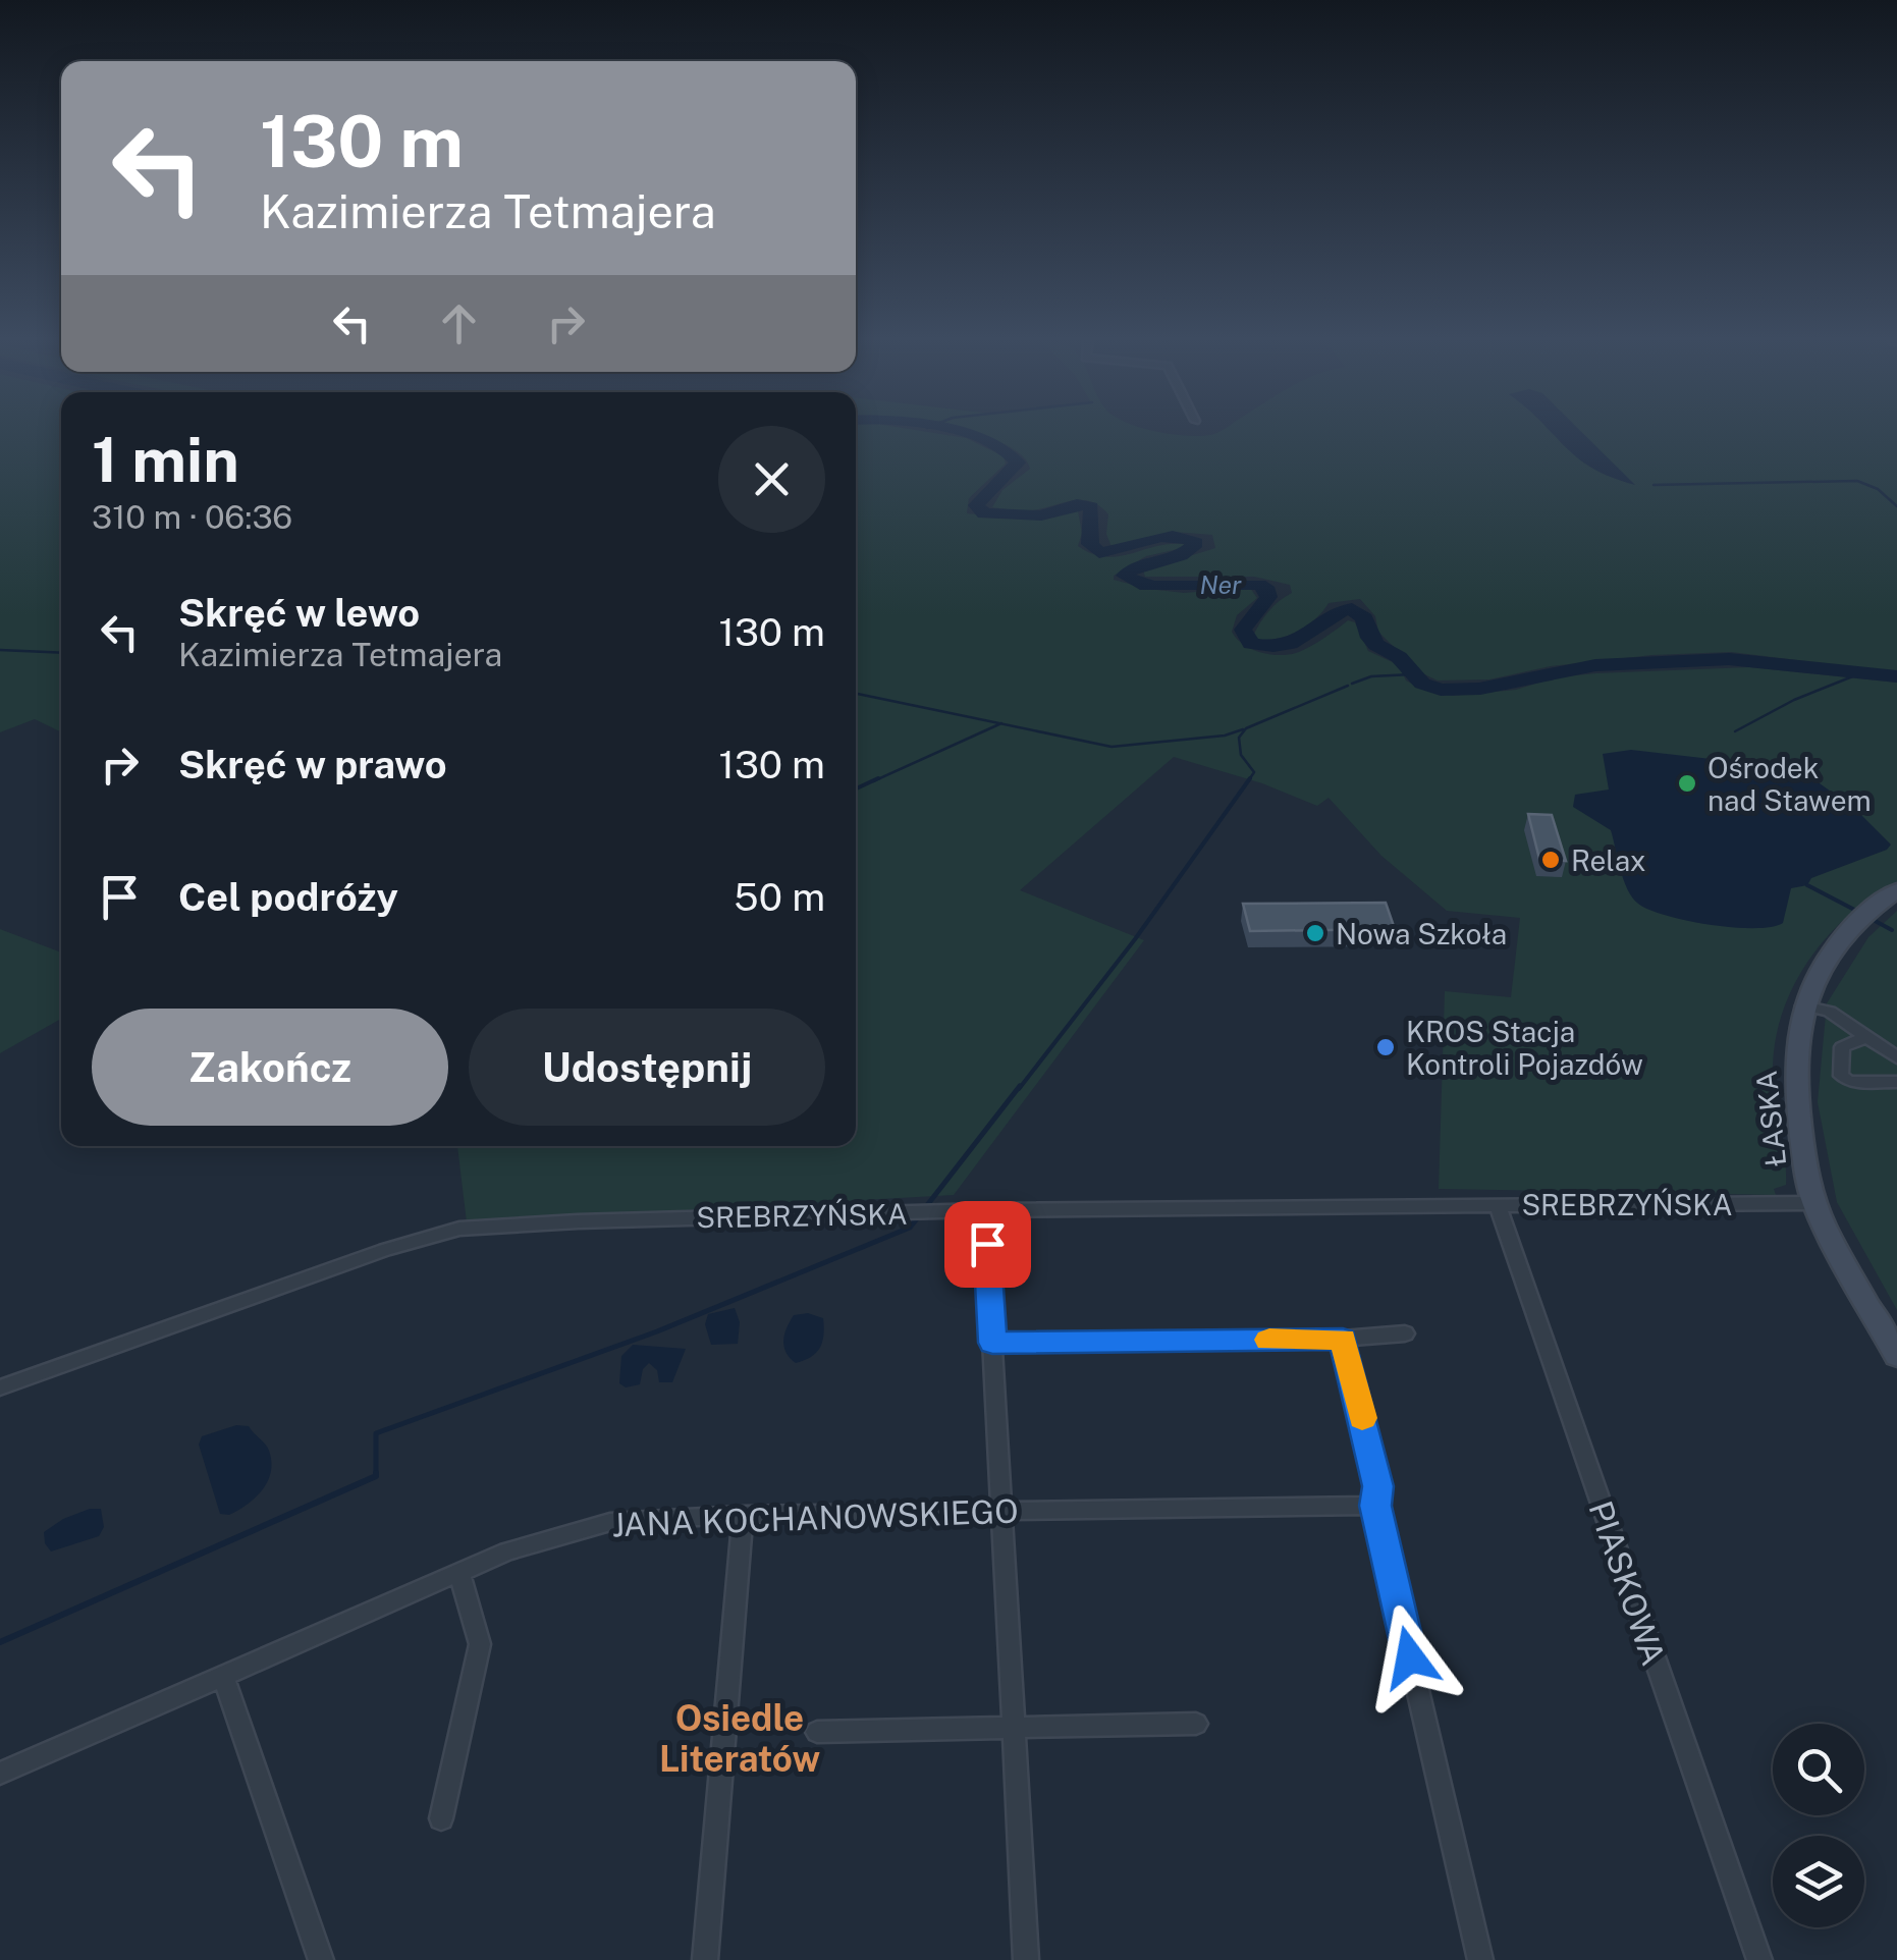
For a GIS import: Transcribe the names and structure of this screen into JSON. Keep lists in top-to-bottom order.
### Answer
{
  "streets": {
    "main road": ["ŁASKA"],
    "street": ["SREBRZYŃSKA", "JANA KOCHANOWSKIEGO", "PIASKOWA"]
  },
  "crossings": [
    ["ŁASKA", "SREBRZYŃSKA"],
    ["SREBRZYŃSKA", "PIASKOWA"]
  ],
  "districts": ["Osiedle Literatów"],
  "water": ["Ner"],
  "places": [
    "Ośrodek nad Stawem",
    "Relax",
    "Nowa Szkoła",
    "KROS Stacja Kontroli Pojazdów"
  ],
  "page": {
    "turn": ["130 m", "Kazimierza Tetmajera"],
    "heading": ["1 min", "310 m · 06:36"],
    "list": [
      {
        "name": "Skręć w lewo",
        "note": "Kazimierza Tetmajera",
        "value": "130 m"
      },
      {
        "name": "Skręć w prawo",
        "value": "130 m"
      },
      {
        "name": "Cel podróży",
        "value": "50 m"
      }
    ],
    "buttons": ["Zakończ", "Udostępnij"]
  }
}
